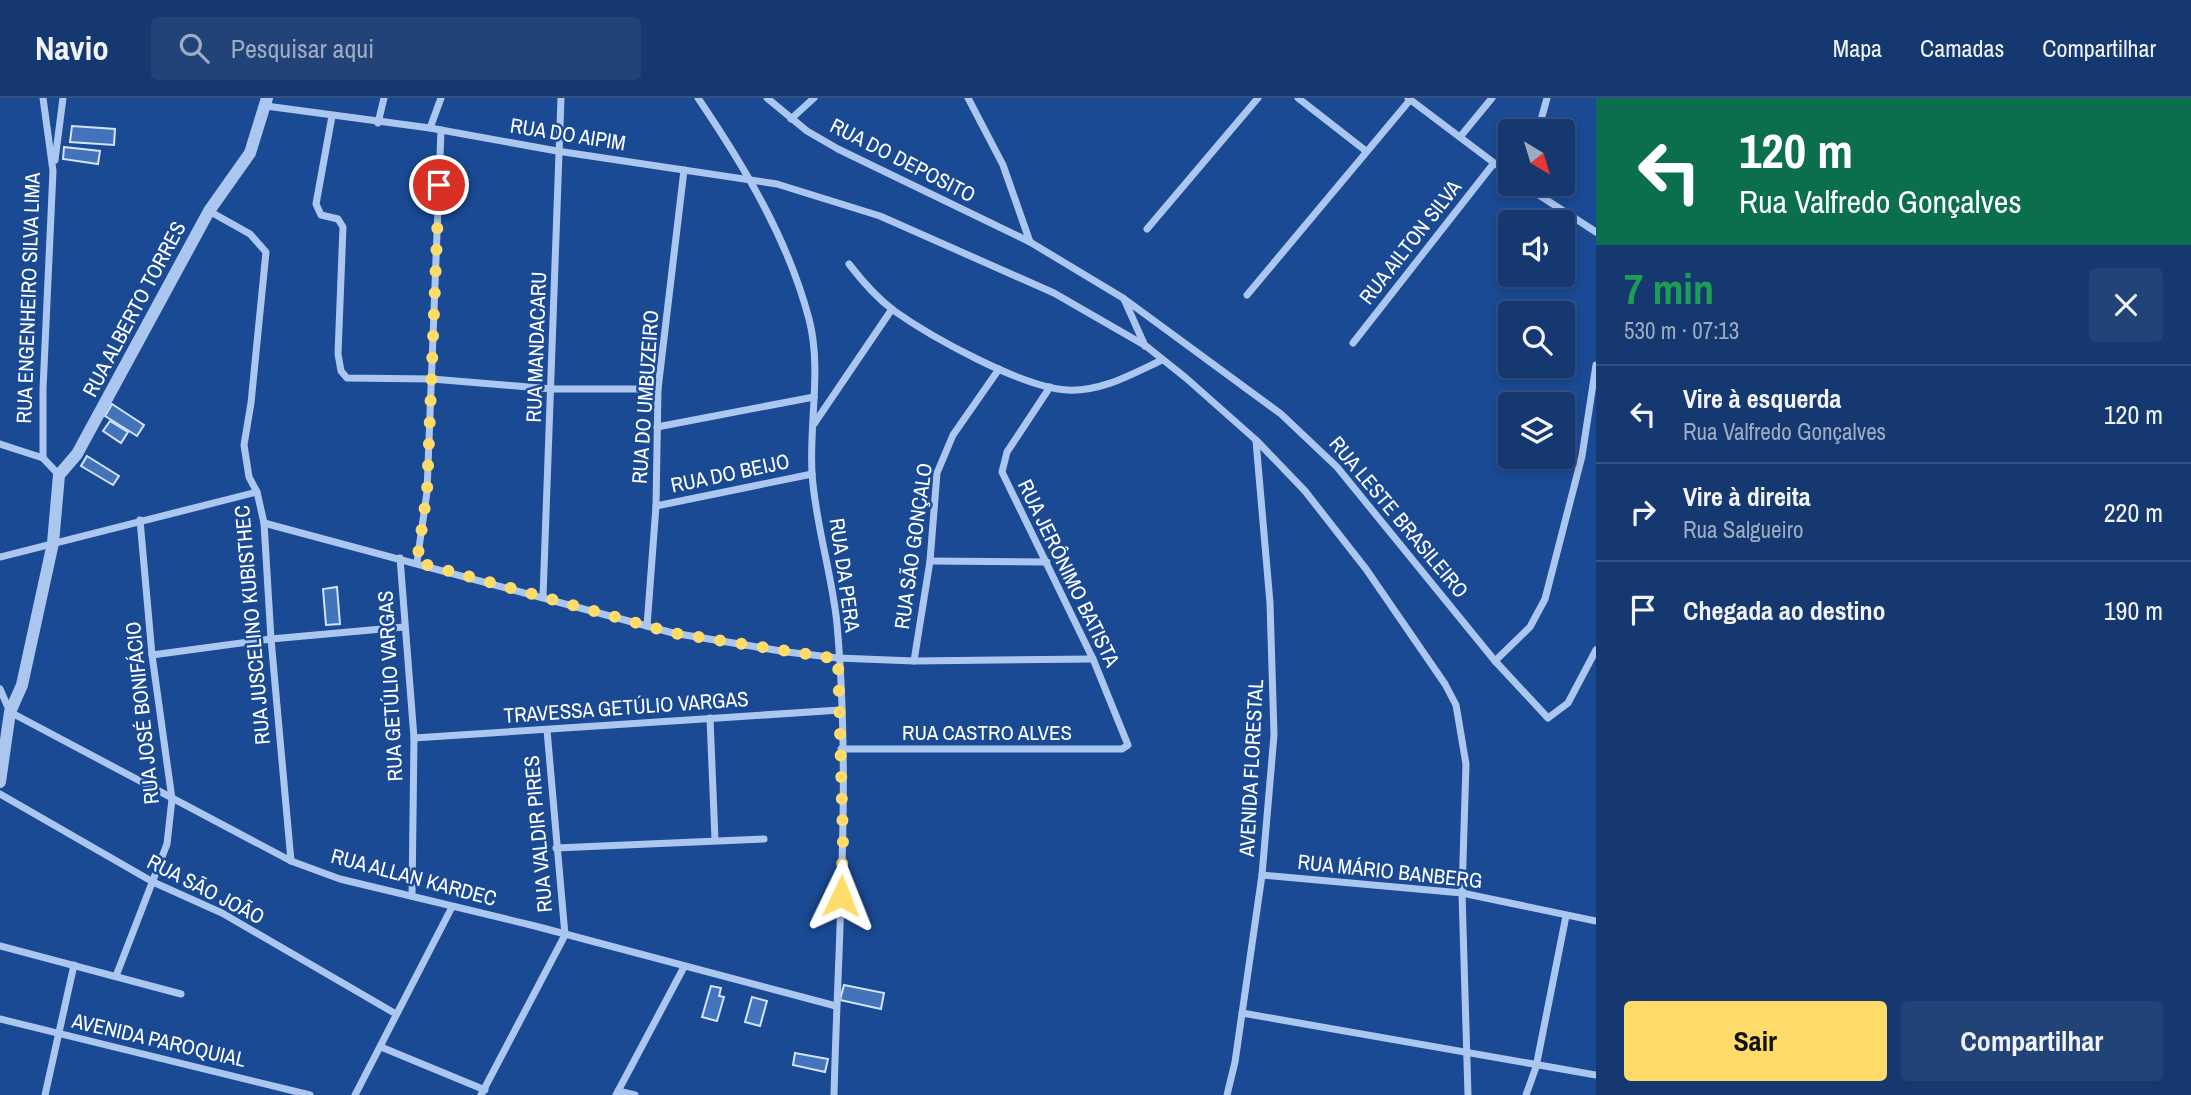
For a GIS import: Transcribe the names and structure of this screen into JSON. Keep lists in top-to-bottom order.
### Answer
{
  "streets": {
    "street": [
      "RUA DO AIPIM",
      "RUA DO DEPOSITO",
      "RUA AILTON SILVA",
      "RUA ENGENHEIRO SILVA LIMA",
      "RUA ALBERTO TORRES",
      "RUA MANDACARU",
      "RUA DO UMBUZEIRO",
      "RUA DO BEIJO",
      "RUA LESTE BRASILEIRO",
      "RUA SÃO GONÇALO",
      "RUA JERÔNIMO BATISTA",
      "RUA DA PERA",
      "RUA JUSCELINO KUBISTHEC",
      "RUA GETÚLIO VARGAS",
      "TRAVESSA GETÚLIO VARGAS",
      "RUA JOSÉ BONIFÁCIO",
      "RUA CASTRO ALVES",
      "AVENIDA FLORESTAL",
      "RUA VALDIR PIRES",
      "RUA MÁRIO BANBERG",
      "RUA ALLAN KARDEC",
      "RUA SÃO JOÃO",
      "AVENIDA PAROQUIAL"
    ]
  },
  "crossings": [
    ["RUA DO AIPIM", "RUA ALBERTO TORRES"],
    ["RUA DO AIPIM", "RUA MANDACARU"],
    ["RUA DO AIPIM", "RUA DO UMBUZEIRO"],
    ["RUA DO AIPIM", "RUA DA PERA"],
    ["RUA DO DEPOSITO", "RUA LESTE BRASILEIRO"],
    ["RUA ALBERTO TORRES", "RUA JUSCELINO KUBISTHEC"],
    ["RUA DO UMBUZEIRO", "RUA DO BEIJO"],
    ["RUA DO BEIJO", "RUA DA PERA"],
    ["RUA JERÔNIMO BATISTA", "RUA CASTRO ALVES"],
    ["RUA DA PERA", "TRAVESSA GETÚLIO VARGAS"],
    ["RUA DA PERA", "RUA CASTRO ALVES"],
    ["RUA DA PERA", "RUA ALLAN KARDEC"],
    ["RUA JUSCELINO KUBISTHEC", "RUA ALLAN KARDEC"],
    ["RUA GETÚLIO VARGAS", "TRAVESSA GETÚLIO VARGAS"],
    ["RUA GETÚLIO VARGAS", "RUA ALLAN KARDEC"],
    ["TRAVESSA GETÚLIO VARGAS", "RUA VALDIR PIRES"],
    ["RUA JOSÉ BONIFÁCIO", "RUA ALLAN KARDEC"],
    ["RUA JOSÉ BONIFÁCIO", "RUA SÃO JOÃO"],
    ["AVENIDA FLORESTAL", "RUA MÁRIO BANBERG"],
    ["RUA VALDIR PIRES", "RUA ALLAN KARDEC"]
  ],
  "north": "bottom right",
  "page": {
    "header": "Navio",
    "search": "Pesquisar aqui",
    "nav": ["Mapa", "Camadas", "Compartilhar"],
    "turn": ["120 m", "Rua Valfredo Gonçalves"],
    "heading": ["7 min", "530 m · 07:13"],
    "list": [
      {
        "name": "Vire à esquerda",
        "note": "Rua Valfredo Gonçalves",
        "value": "120 m"
      },
      {
        "name": "Vire à direita",
        "note": "Rua Salgueiro",
        "value": "220 m"
      },
      {
        "name": "Chegada ao destino",
        "value": "190 m"
      }
    ],
    "buttons": ["Sair", "Compartilhar"]
  }
}
